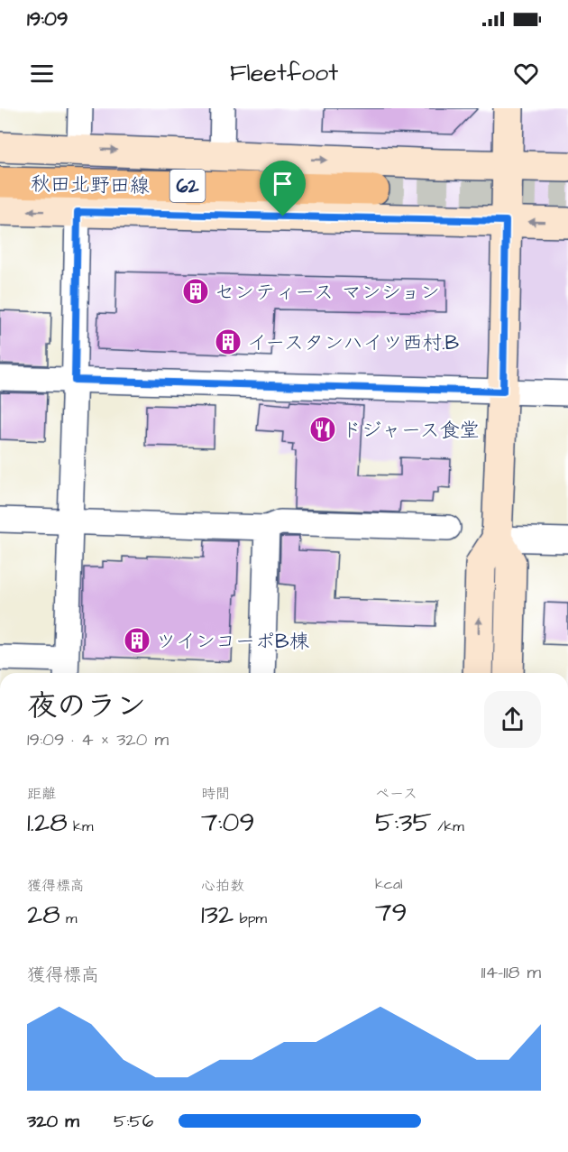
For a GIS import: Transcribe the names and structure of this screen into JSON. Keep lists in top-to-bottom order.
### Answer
{
  "streets": {
    "highway": ["秋田北野田線", "62"]
  },
  "places": {
    "building": ["センティース マンション", "イースタンハイツ西村.B", "ツインコーポB棟"],
    "restaurant": ["ドジャース食堂"]
  },
  "page": {
    "status": "19:09",
    "header": "Fleetfoot",
    "heading": ["夜のラン", "19:09 · 4 × 320 m"],
    "stats": [
      ["距離", "1.28 km"],
      ["時間", "7:09"],
      ["ペース", "5:35 /km"],
      ["獲得標高", "28 m"],
      ["心拍数", "132 bpm"],
      ["kcal", "79"]
    ],
    "chart": ["獲得標高", "114–118 m"],
    "list": [
      {
        "name": "320 m",
        "note": "5:56"
      }
    ]
  }
}
